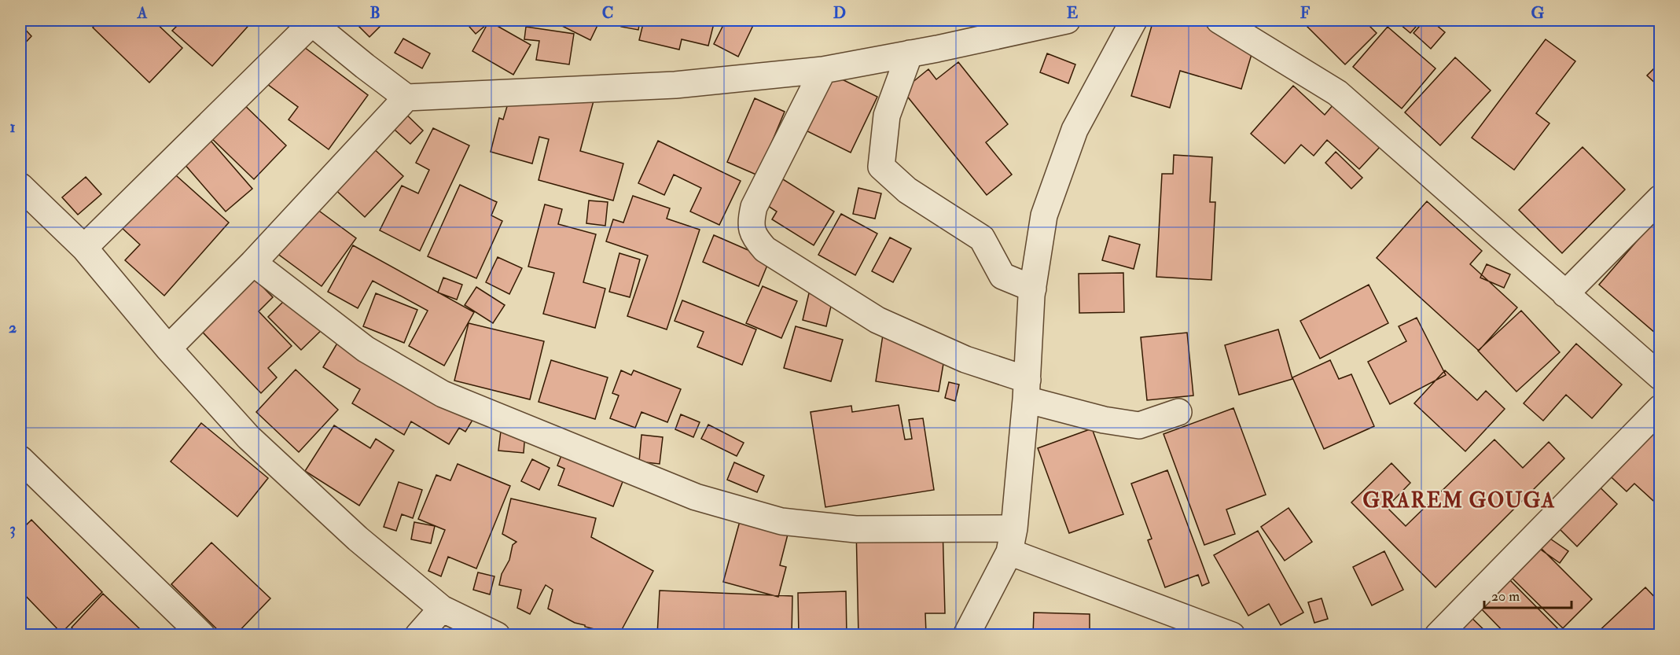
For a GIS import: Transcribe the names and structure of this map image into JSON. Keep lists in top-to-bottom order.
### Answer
{
  "districts": ["GRAREM GOUGA"],
  "scale_bar": "20 m",
  "grid": {
    "columns": [
      "A",
      "B",
      "C",
      "D",
      "E",
      "F",
      "G"
    ],
    "rows": ["1", "2", "3"]
  }
}
